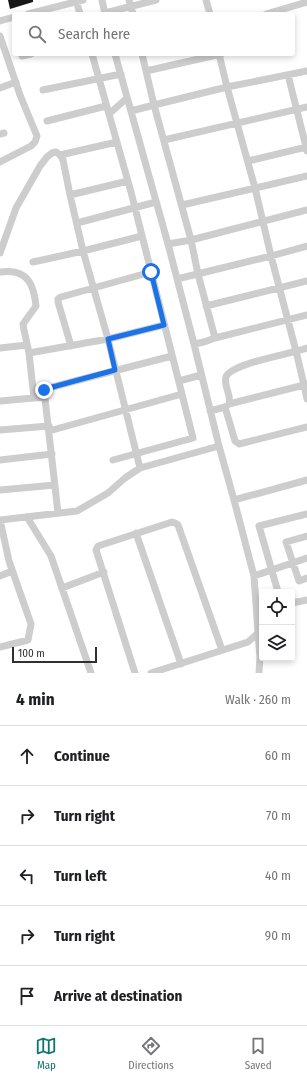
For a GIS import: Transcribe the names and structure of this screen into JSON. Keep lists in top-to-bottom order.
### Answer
{
  "scale_bar": "100 m",
  "page": {
    "search": "Search here",
    "scale": "100 m",
    "heading": ["4 min", "Walk · 260 m"],
    "list": [
      ["Continue", "60 m"],
      ["Turn right", "70 m"],
      ["Turn left", "40 m"],
      ["Turn right", "90 m"],
      "Arrive at destination"
    ],
    "nav": ["Map", "Directions", "Saved"]
  }
}
